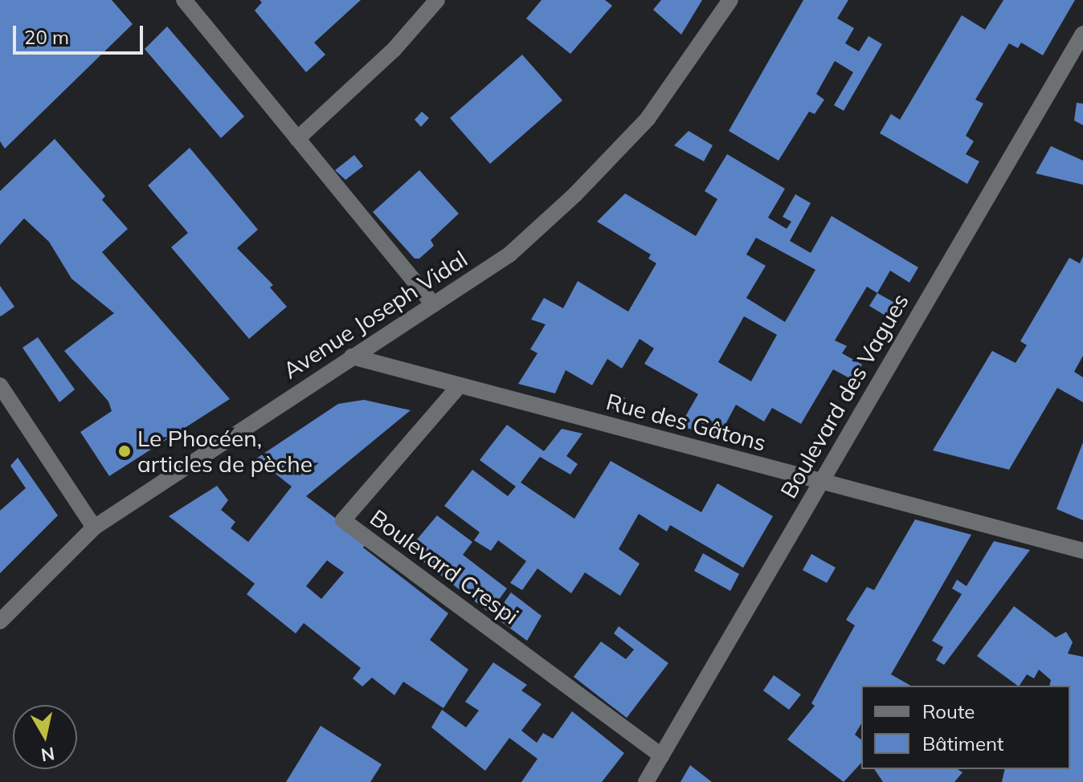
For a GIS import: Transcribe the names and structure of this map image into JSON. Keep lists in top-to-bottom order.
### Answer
{
  "streets": {
    "street": [
      "Avenue Joseph Vidal",
      "Boulevard des Vagues",
      "Rue des Gâtons",
      "Boulevard Crespi"
    ]
  },
  "crossings": [
    ["Avenue Joseph Vidal", "Rue des Gâtons"],
    ["Boulevard des Vagues", "Rue des Gâtons"],
    ["Boulevard des Vagues", "Boulevard Crespi"],
    ["Rue des Gâtons", "Boulevard Crespi"]
  ],
  "places": ["Le Phocéen, articles de pèche"],
  "legend": ["Route", "Bâtiment"],
  "scale_bar": "20 m",
  "north": "bottom"
}
